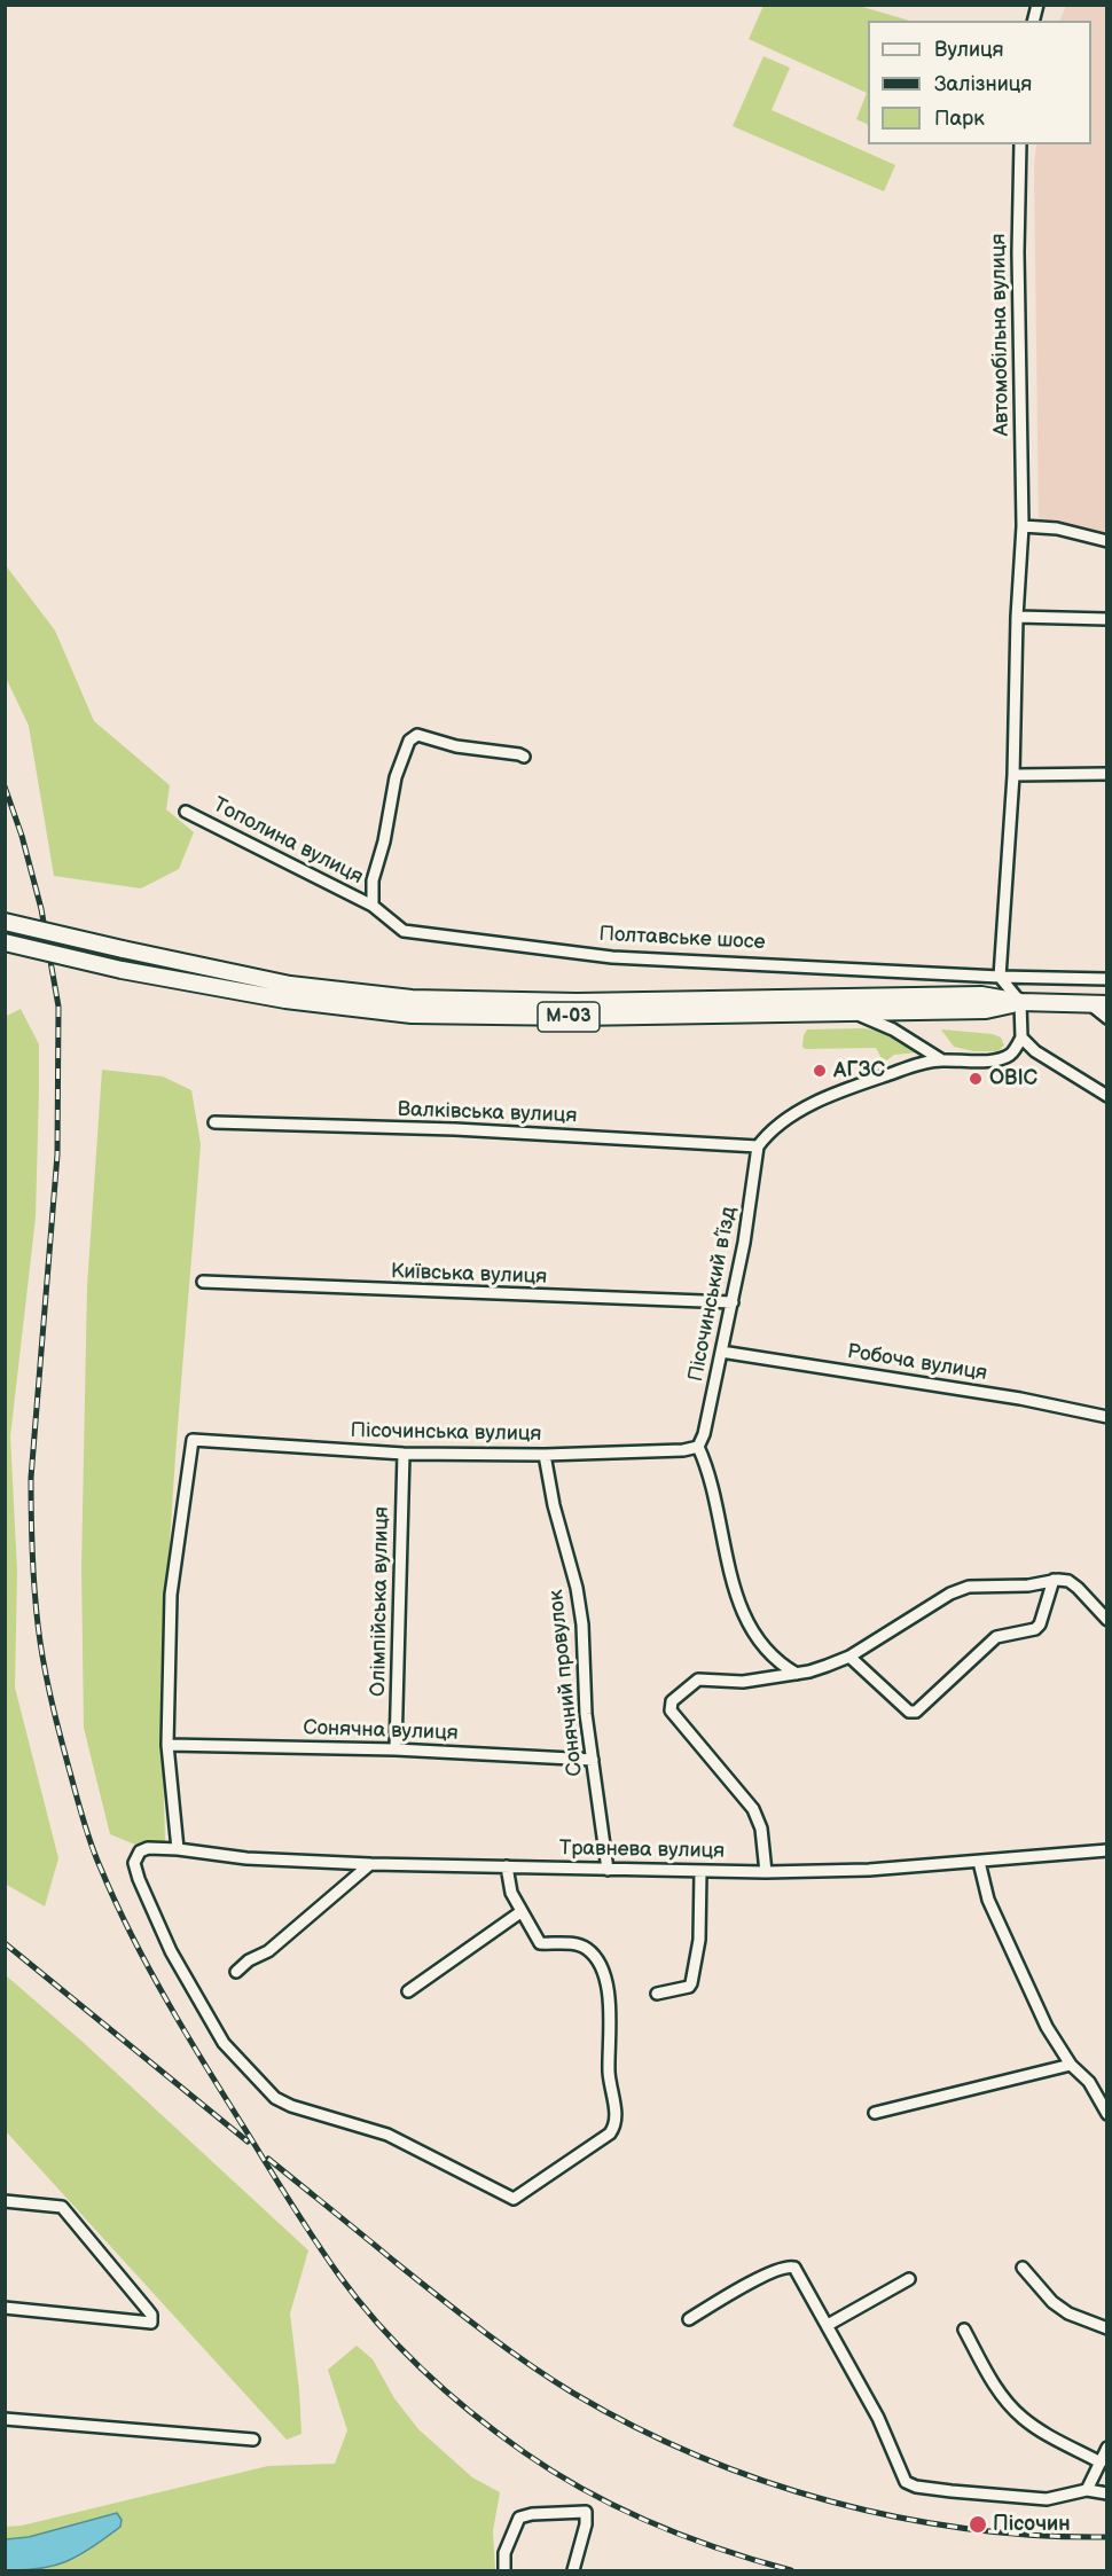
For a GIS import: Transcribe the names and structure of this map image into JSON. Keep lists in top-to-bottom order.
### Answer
{
  "streets": {
    "highway": ["М-03"],
    "street": [
      "Автомобільна вулиця",
      "Тополина вулиця",
      "Полтавське шосе",
      "Валківська вулиця",
      "Київська вулиця",
      "Пісочинський в’їзд",
      "Робоча вулиця",
      "Пісочинська вулиця",
      "Олімпійська вулиця",
      "Сонячний провулок",
      "Сонячна вулиця",
      "Травнева вулиця"
    ]
  },
  "crossings": [
    ["Автомобільна вулиця", "Полтавське шосе"],
    ["Тополина вулиця", "Полтавське шосе"],
    ["Валківська вулиця", "Пісочинський в’їзд"],
    ["Київська вулиця", "Пісочинський в’їзд"],
    ["Пісочинський в’їзд", "Робоча вулиця"],
    ["Пісочинський в’їзд", "Пісочинська вулиця"],
    ["Пісочинська вулиця", "Олімпійська вулиця"],
    ["Пісочинська вулиця", "Сонячний провулок"],
    ["Пісочинська вулиця", "Сонячна вулиця"],
    ["Олімпійська вулиця", "Сонячна вулиця"],
    ["Сонячний провулок", "Сонячна вулиця"],
    ["Сонячний провулок", "Травнева вулиця"]
  ],
  "places": ["АГЗС", "ОВІС", "Пісочин"],
  "legend": ["Вулиця", "Залізниця", "Парк"]
}
